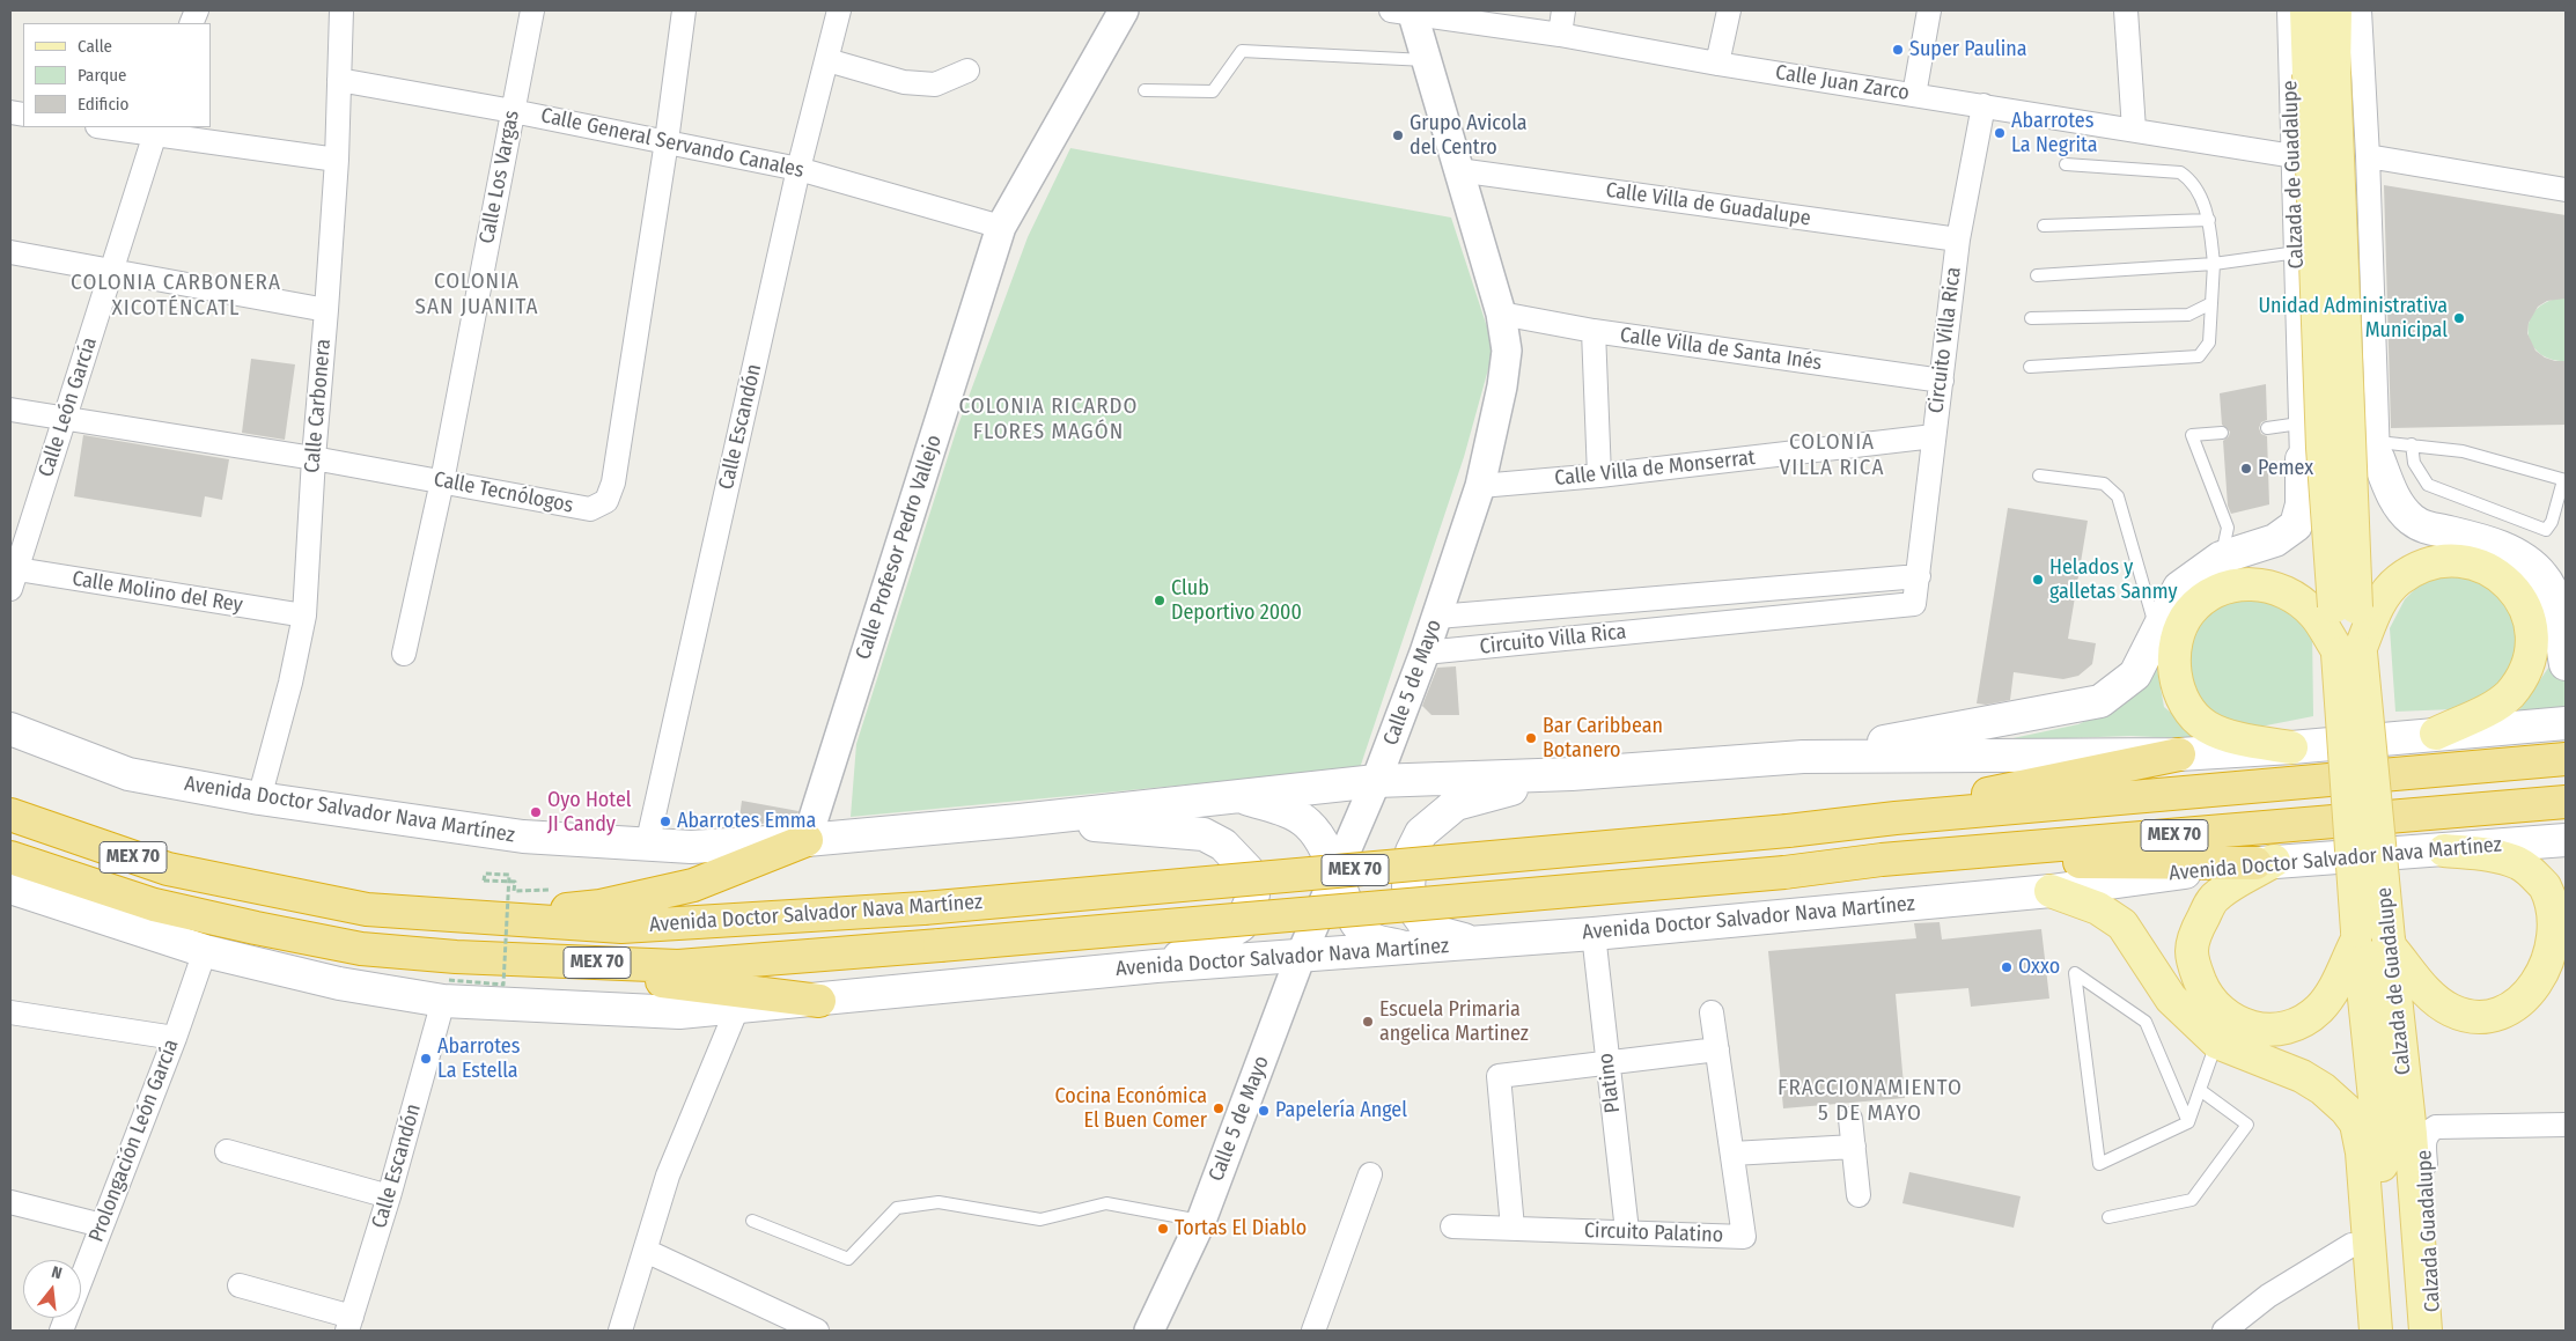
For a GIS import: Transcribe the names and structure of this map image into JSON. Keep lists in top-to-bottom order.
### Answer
{
  "streets": {
    "highway": ["Avenida Doctor Salvador Nava Martínez", "MEX 70"],
    "main road": ["Calzada de Guadalupe"],
    "street": [
      "Calle Juan Zarco",
      "Calle General Servando Canales",
      "Calle Los Vargas",
      "Calle Villa de Guadalupe",
      "Circuito Villa Rica",
      "Calle Villa de Santa Inés",
      "Calle Carbonera",
      "Calle León García",
      "Calle Escandón",
      "Calle Villa de Monserrat",
      "Calle Tecnólogos",
      "Calle Profesor Pedro Vallejo",
      "Calle Molino del Rey",
      "Calle 5 de Mayo",
      "Platino",
      "Prolongación León García",
      "Calzada Guadalupe",
      "Circuito Palatino"
    ]
  },
  "crossings": [
    ["Calle Juan Zarco", "Calzada de Guadalupe"],
    ["Calle Juan Zarco", "Circuito Villa Rica"],
    ["Calle Juan Zarco", "Calle 5 de Mayo"],
    ["Calle General Servando Canales", "Calle Los Vargas"],
    ["Calle General Servando Canales", "Calle Carbonera"],
    ["Calle General Servando Canales", "Calle Escandón"],
    ["Calle General Servando Canales", "Calle Tecnólogos"],
    ["Calle General Servando Canales", "Calle Profesor Pedro Vallejo"],
    ["Calle Los Vargas", "Calle Tecnólogos"],
    ["Calle Villa de Guadalupe", "Circuito Villa Rica"],
    ["Calle Villa de Guadalupe", "Calle 5 de Mayo"],
    ["Circuito Villa Rica", "Calle Villa de Santa Inés"],
    ["Circuito Villa Rica", "Calle Villa de Monserrat"],
    ["Circuito Villa Rica", "Calle 5 de Mayo"],
    ["Calle Villa de Santa Inés", "Calle 5 de Mayo"],
    ["Calle Carbonera", "Calle Tecnólogos"],
    ["Calle Carbonera", "Calle Molino del Rey"],
    ["Calle Carbonera", "Avenida Doctor Salvador Nava Martínez"],
    ["Calle León García", "Calle Tecnólogos"],
    ["Calle León García", "Calle Molino del Rey"],
    ["Calle Escandón", "Avenida Doctor Salvador Nava Martínez"],
    ["Calle Villa de Monserrat", "Calle 5 de Mayo"],
    ["Calle Profesor Pedro Vallejo", "Avenida Doctor Salvador Nava Martínez"],
    ["Calle 5 de Mayo", "Avenida Doctor Salvador Nava Martínez"],
    ["Avenida Doctor Salvador Nava Martínez", "Platino"],
    ["Avenida Doctor Salvador Nava Martínez", "Prolongación León García"],
    ["Platino", "Circuito Palatino"]
  ],
  "districts": [
    "COLONIA SAN JUANITA",
    "COLONIA CARBONERA XICOTÉNCATL",
    "COLONIA RICARDO FLORES MAGÓN",
    "COLONIA VILLA RICA",
    "FRACCIONAMIENTO 5 DE MAYO"
  ],
  "places": [
    "Super Paulina",
    "Abarrotes La Negrita",
    "Grupo Avicola del Centro",
    "Unidad Administrativa Municipal",
    "Pemex",
    "Helados y galletas Sanmy",
    "Club Deportivo 2000",
    "Bar Caribbean Botanero",
    "Oyo Hotel JI Candy",
    "Abarrotes Emma",
    "Oxxo",
    "Escuela Primaria angelica Martinez",
    "Abarrotes La Estella",
    "Cocina Económica El Buen Comer",
    "Papelería Angel",
    "Tortas El Diablo"
  ],
  "legend": ["Calle", "Parque", "Edificio"],
  "north": "top"
}
